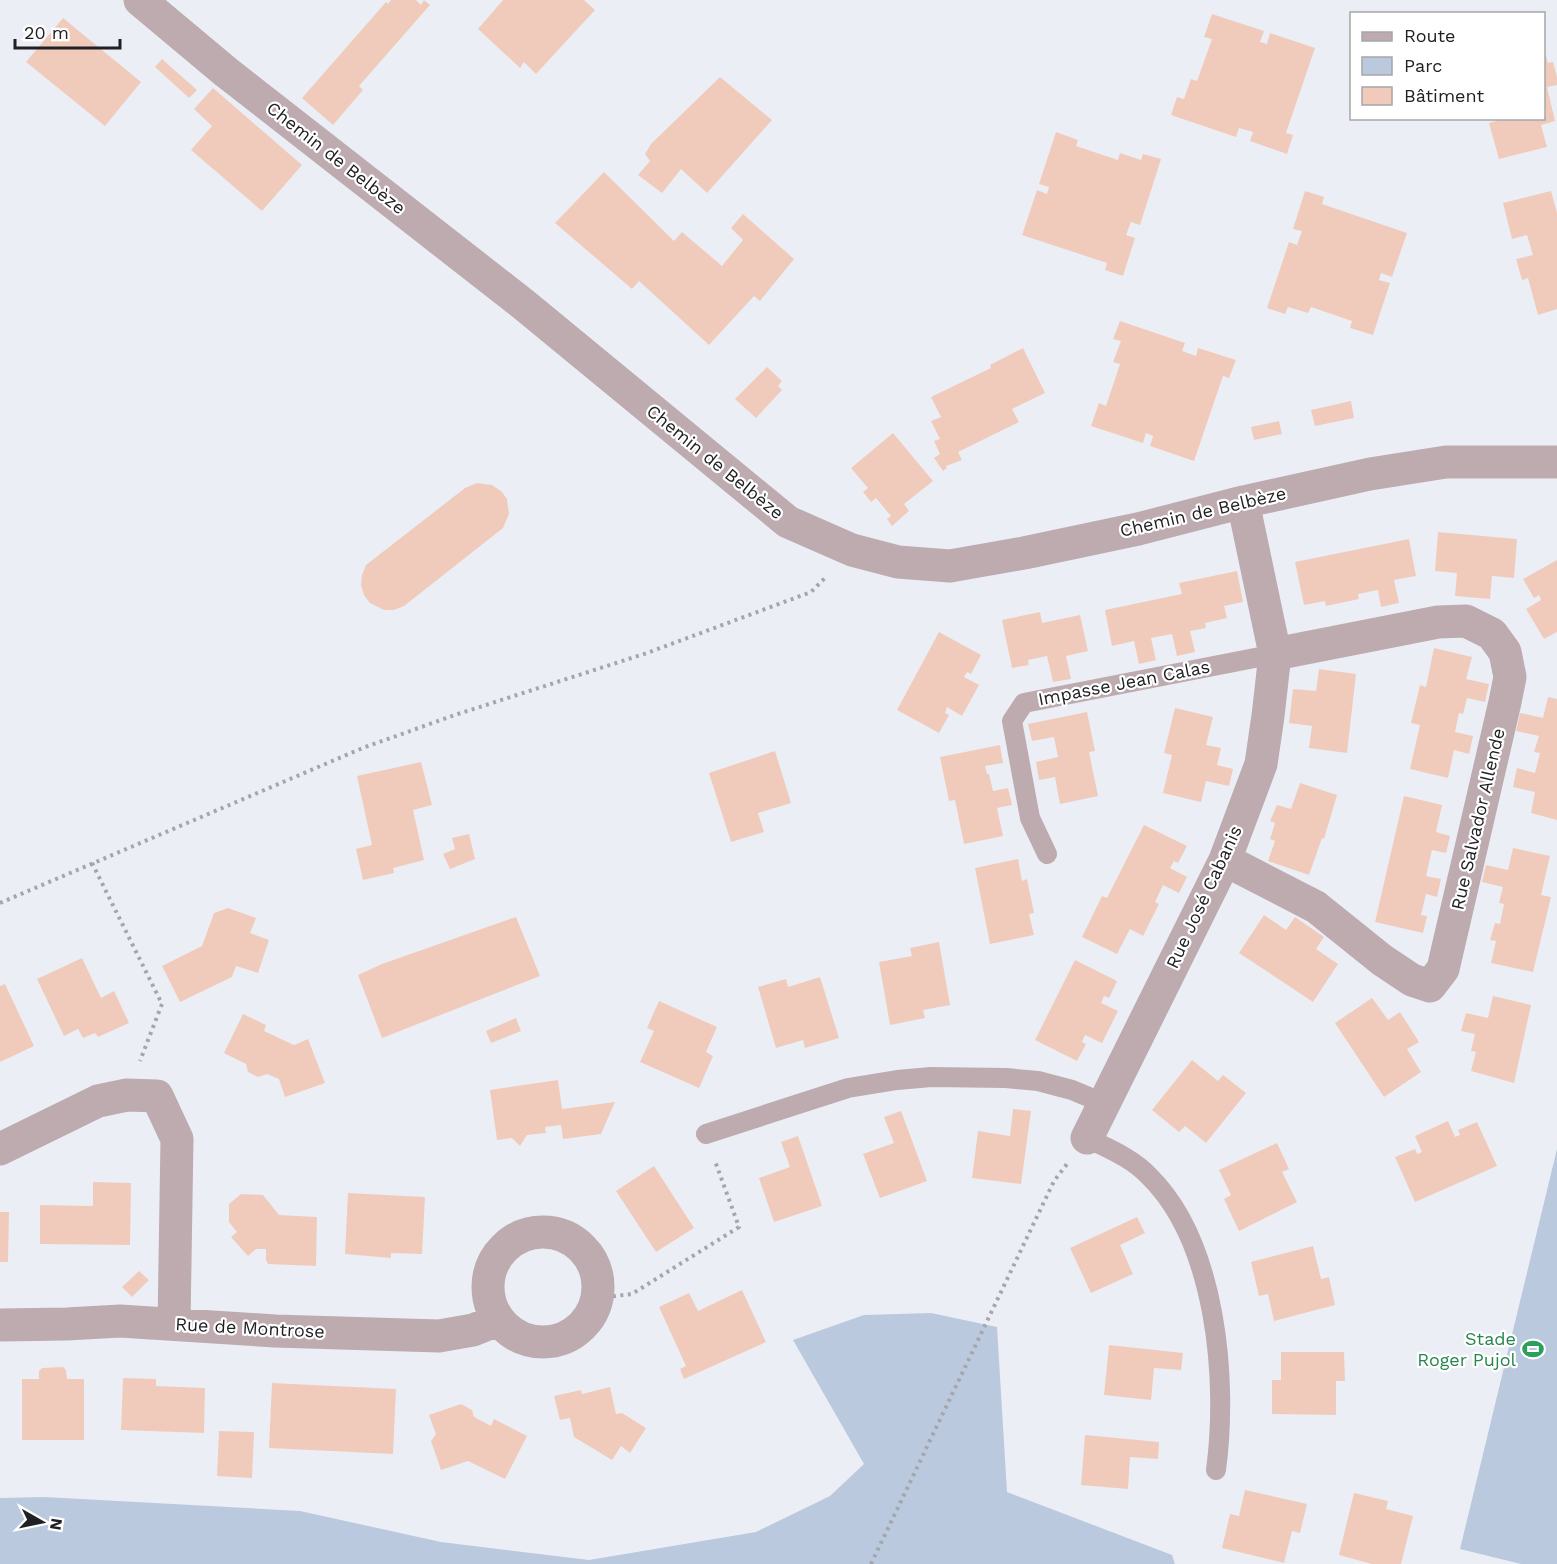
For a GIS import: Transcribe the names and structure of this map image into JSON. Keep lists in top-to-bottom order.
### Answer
{
  "streets": {
    "street": [
      "Chemin de Belbèze",
      "Rue Salvador Allende",
      "Rue José Cabanis",
      "Rue de Montrose"
    ],
    "lane": ["Impasse Jean Calas"]
  },
  "crossings": [
    ["Chemin de Belbèze", "Rue José Cabanis"],
    ["Impasse Jean Calas", "Rue Salvador Allende"],
    ["Impasse Jean Calas", "Rue José Cabanis"],
    ["Rue Salvador Allende", "Rue José Cabanis"]
  ],
  "places": {
    "sports": ["Stade Roger Pujol"]
  },
  "legend": ["Route", "Parc", "Bâtiment"],
  "scale_bar": "20 m",
  "north": "right"
}
